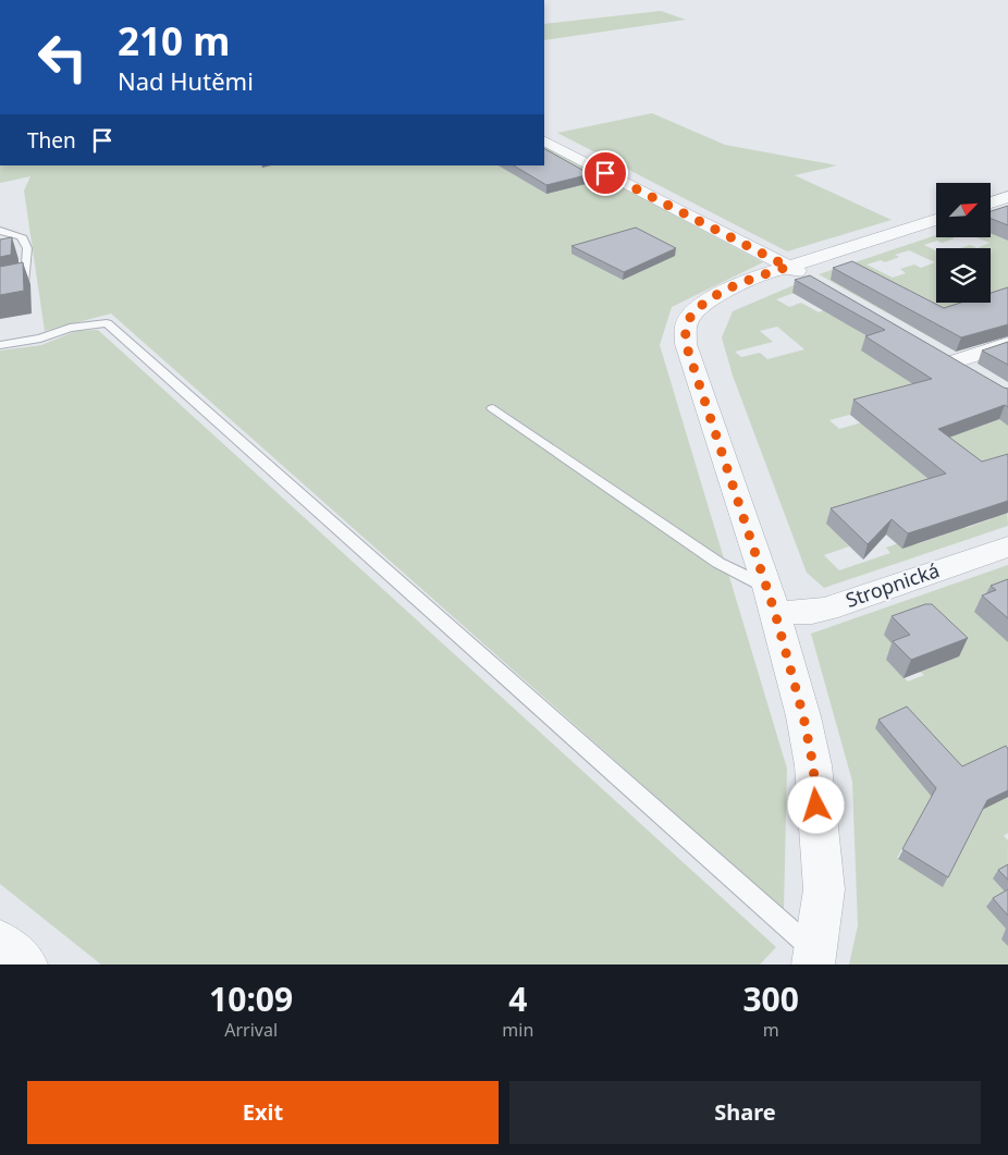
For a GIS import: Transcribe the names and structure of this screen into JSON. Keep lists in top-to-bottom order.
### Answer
{
  "streets": {
    "street": ["Stropnická"]
  },
  "north": "top right",
  "page": {
    "turn": ["210 m", "Nad Hutěmi"],
    "then": "Then",
    "eta": [
      "10:09",
      "Arrival",
      "4",
      "min",
      "300",
      "m"
    ],
    "buttons": ["Exit", "Share"]
  }
}
